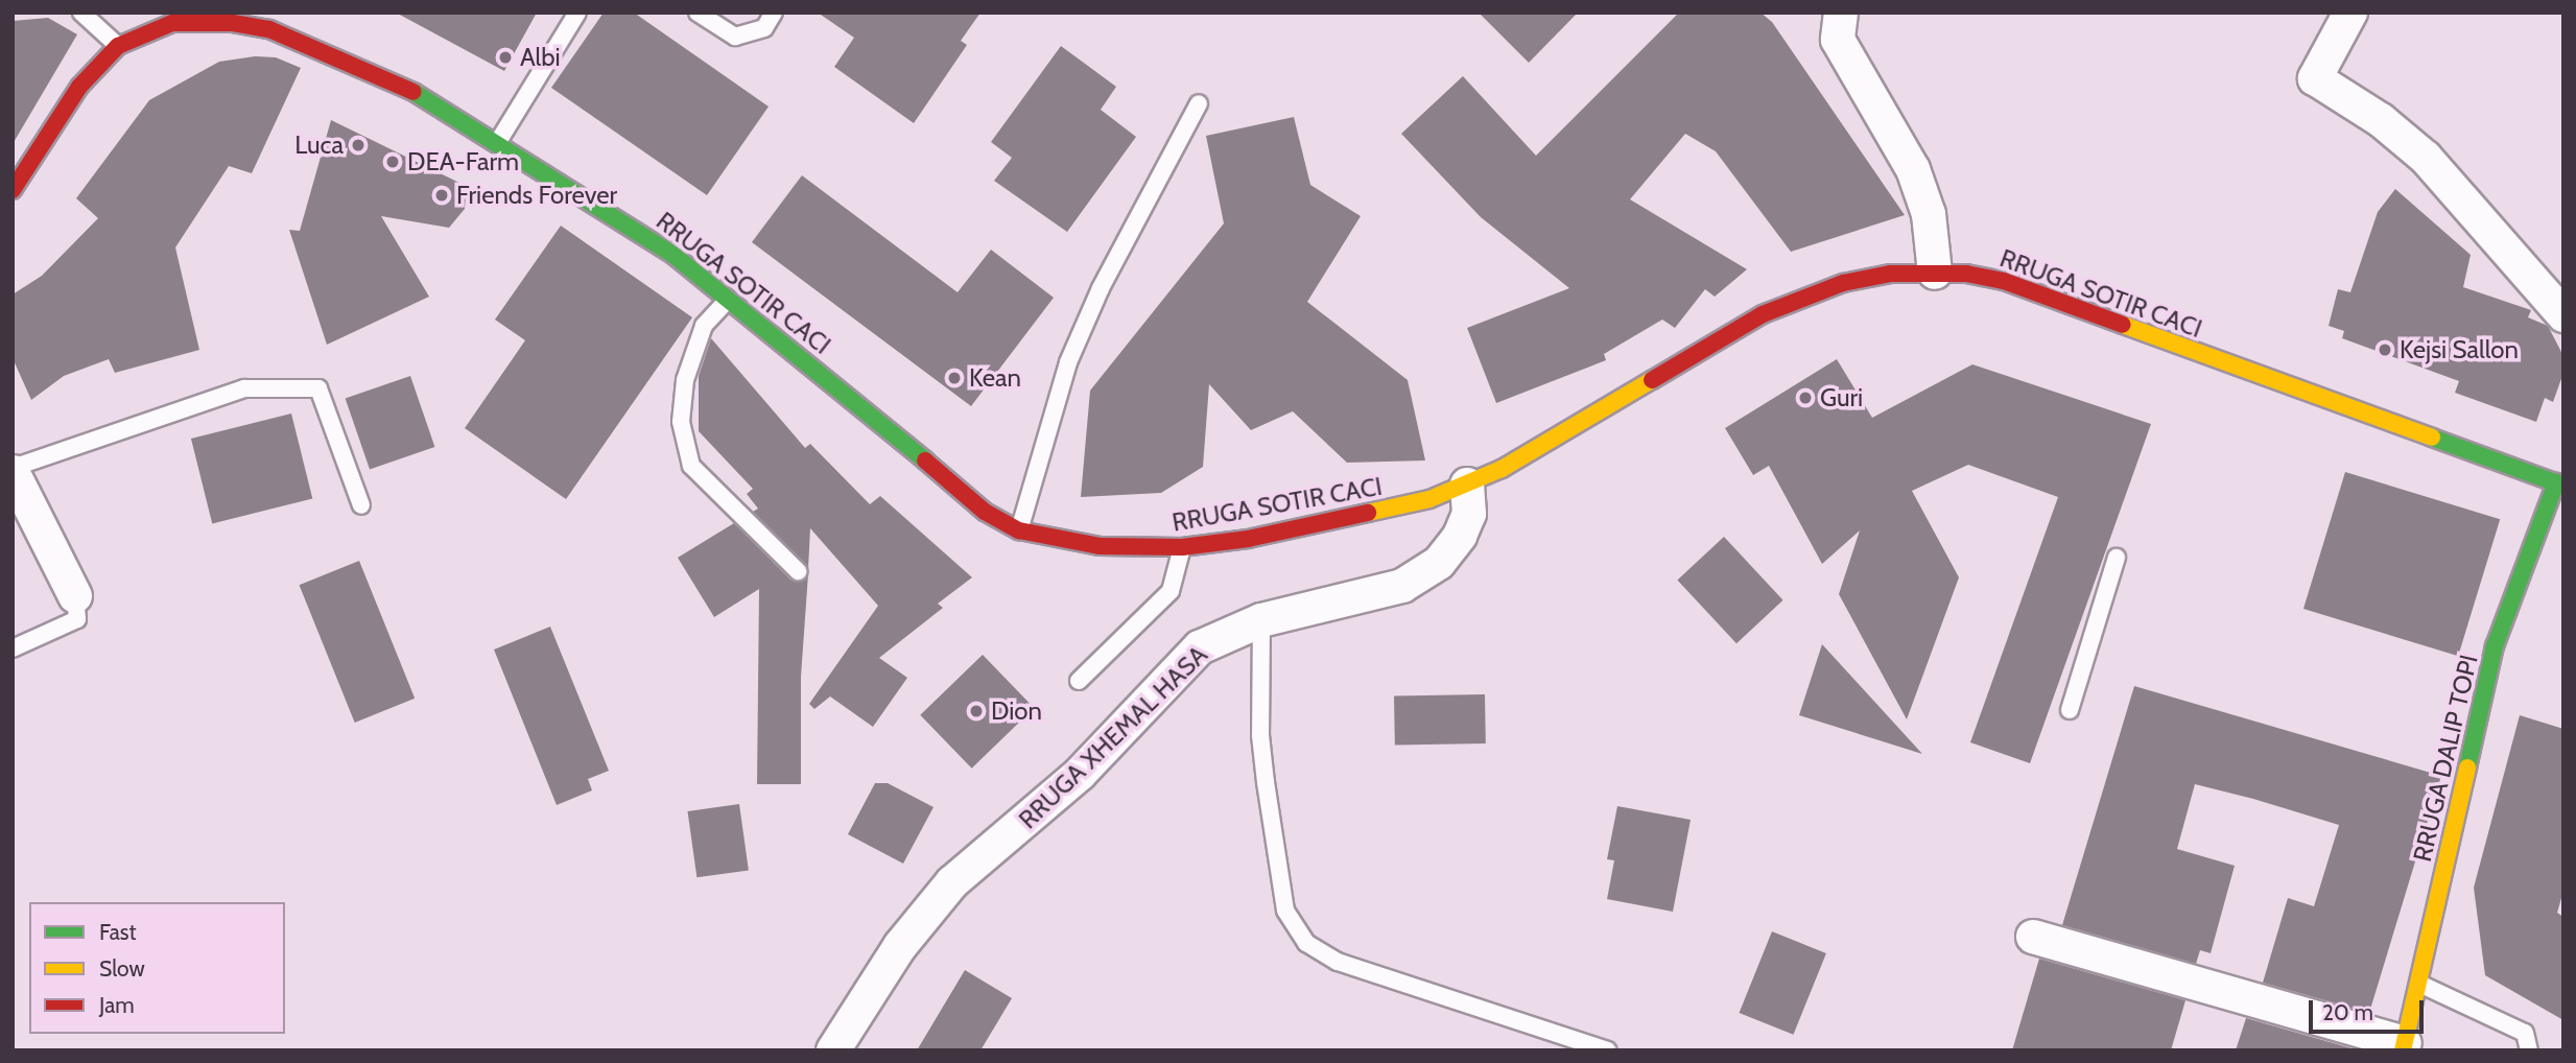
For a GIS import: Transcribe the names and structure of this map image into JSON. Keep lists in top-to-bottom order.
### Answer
{
  "streets": {
    "main road": ["RRUGA SOTIR CACI", "RRUGA DALIP TOPI"],
    "street": ["RRUGA XHEMAL HASA"]
  },
  "crossings": [
    ["RRUGA SOTIR CACI", "RRUGA XHEMAL HASA"],
    ["RRUGA SOTIR CACI", "RRUGA DALIP TOPI"]
  ],
  "places": [
    "Albi",
    "Luca",
    "DEA-Farm",
    "Friends Forever",
    "Kejsi Sallon",
    "Kean",
    "Guri",
    "Dion"
  ],
  "legend": ["Fast", "Slow", "Jam"],
  "scale_bar": "20 m"
}
